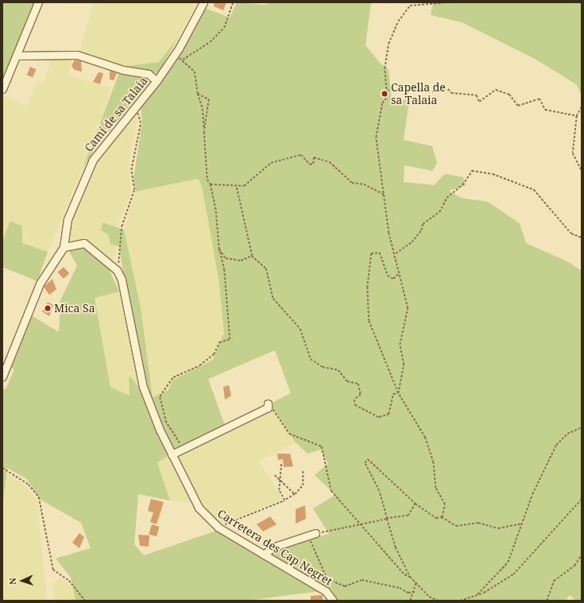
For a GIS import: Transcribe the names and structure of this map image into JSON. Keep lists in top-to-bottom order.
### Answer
{
  "streets": {
    "street": ["Camí de sa Talaia", "Carretera des Cap Negret"]
  },
  "crossings": [
    ["Camí de sa Talaia", "Carretera des Cap Negret"]
  ],
  "places": ["Capella de sa Talaia", "Mica Sa"],
  "north": "left"
}
